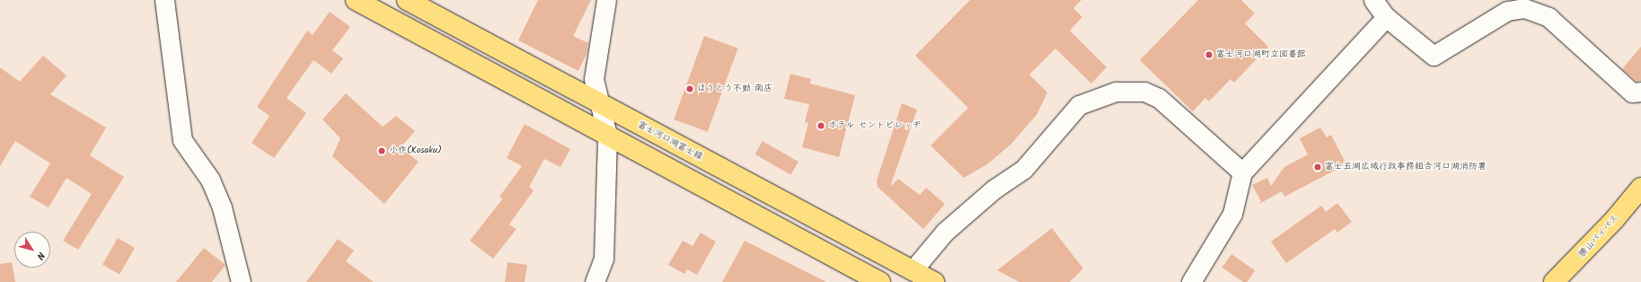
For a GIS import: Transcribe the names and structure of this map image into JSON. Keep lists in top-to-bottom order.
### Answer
{
  "streets": {
    "main road": ["富士河口湖富士線", "勝山バイパス"]
  },
  "places": [
    "富士河口湖町立図書館",
    "ほうとう不動 南店",
    "ホテル セントビレッヂ",
    "小作(Kosaku)",
    "富士五湖広域行政事務組合河口湖消防署"
  ],
  "north": "bottom right"
}
